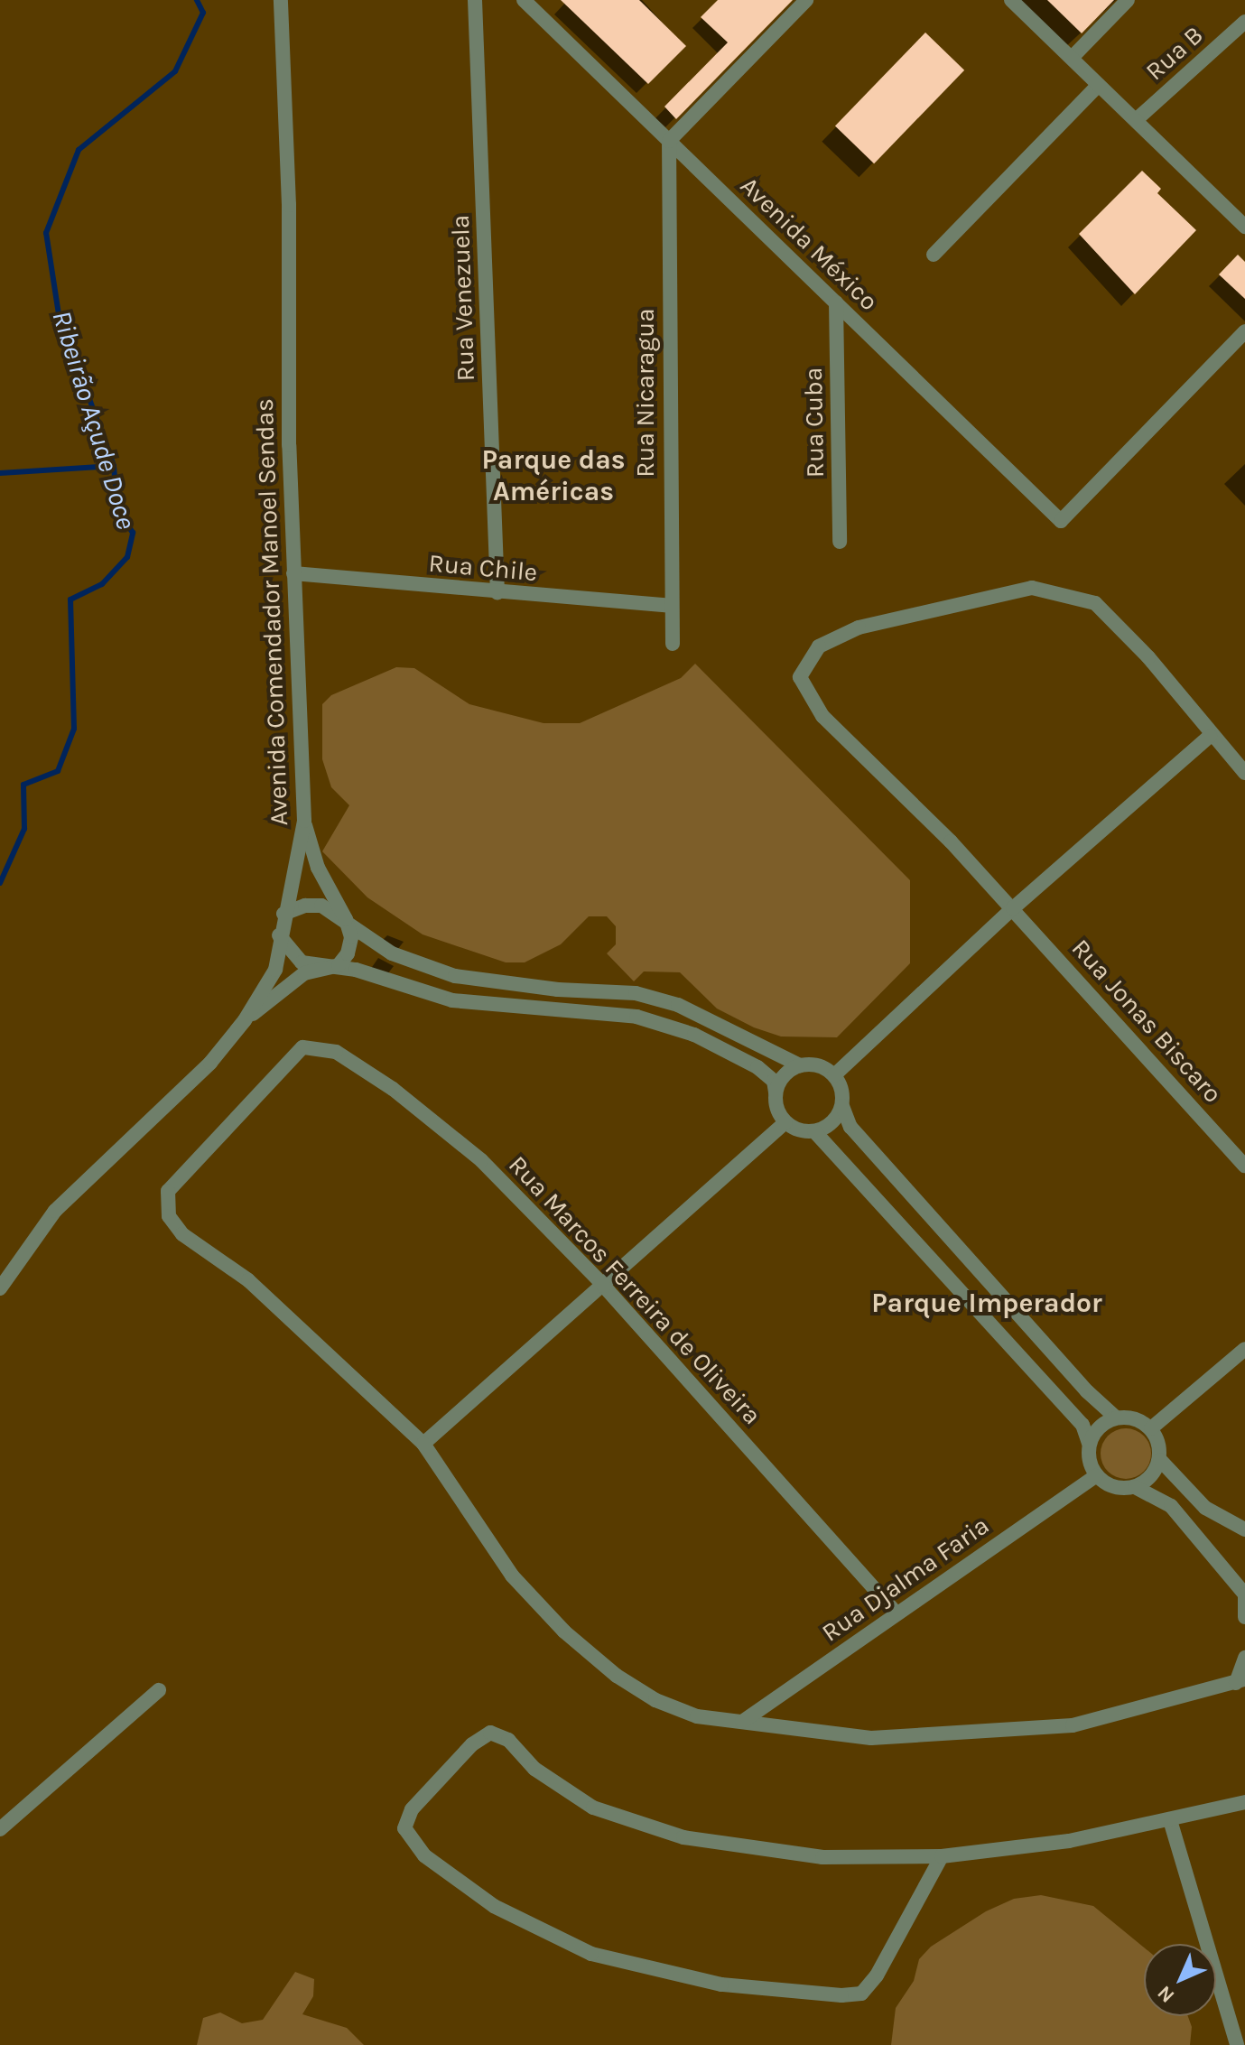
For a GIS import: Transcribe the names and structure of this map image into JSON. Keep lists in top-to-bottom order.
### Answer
{
  "streets": {
    "street": [
      "Rua B",
      "Avenida México",
      "Rua Venezuela",
      "Rua Nicaragua",
      "Rua Cuba",
      "Rua Chile",
      "Avenida Comendador Manoel Sendas",
      "Rua Jonas Biscaro",
      "Rua Marcos Ferreira de Oliveira",
      "Rua Djalma Faria"
    ]
  },
  "crossings": [
    ["Avenida México", "Rua Nicaragua"],
    ["Avenida México", "Rua Cuba"],
    ["Rua Venezuela", "Rua Chile"],
    ["Rua Nicaragua", "Rua Chile"],
    ["Rua Chile", "Avenida Comendador Manoel Sendas"],
    ["Rua Marcos Ferreira de Oliveira", "Rua Djalma Faria"]
  ],
  "districts": ["Parque das Américas", "Parque Imperador"],
  "water": ["Ribeirão Açude Doce"],
  "north": "bottom left"
}
